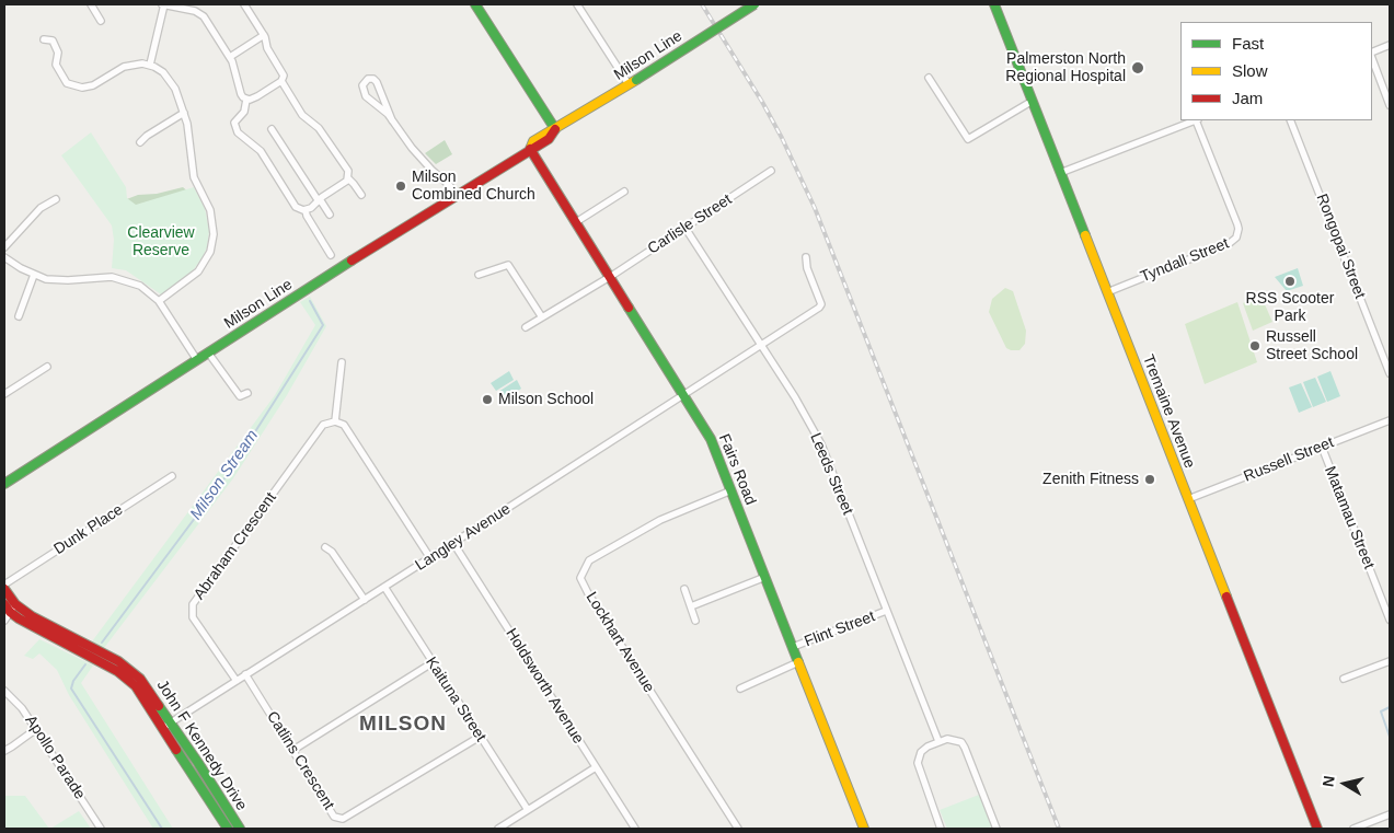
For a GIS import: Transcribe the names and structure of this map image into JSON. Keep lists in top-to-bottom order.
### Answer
{
  "streets": {
    "main road": [
      "Milson Line",
      "Tremaine Avenue",
      "Fairs Road",
      "John F Kennedy Drive"
    ],
    "street": [
      "Carlisle Street",
      "Rongopai Street",
      "Tyndall Street",
      "Russell Street",
      "Leeds Street",
      "Matamau Street",
      "Dunk Place",
      "Langley Avenue",
      "Abraham Crescent",
      "Flint Street",
      "Lockhart Avenue",
      "Holdsworth Avenue",
      "Kaituna Street",
      "Apollo Parade",
      "Catlins Crescent"
    ]
  },
  "crossings": [
    ["Milson Line", "Fairs Road"],
    ["Carlisle Street", "Fairs Road"],
    ["Carlisle Street", "Leeds Street"],
    ["Tyndall Street", "Tremaine Avenue"],
    ["Tremaine Avenue", "Russell Street"],
    ["Russell Street", "Matamau Street"],
    ["Fairs Road", "Langley Avenue"],
    ["Fairs Road", "Flint Street"],
    ["Fairs Road", "Lockhart Avenue"],
    ["Leeds Street", "Langley Avenue"],
    ["Leeds Street", "Flint Street"],
    ["Langley Avenue", "Abraham Crescent"],
    ["Langley Avenue", "Holdsworth Avenue"],
    ["Langley Avenue", "Kaituna Street"],
    ["Langley Avenue", "John F Kennedy Drive"],
    ["Langley Avenue", "Catlins Crescent"],
    ["Kaituna Street", "Catlins Crescent"]
  ],
  "districts": ["MILSON"],
  "water": ["Milson Stream"],
  "parks": ["Clearview Reserve"],
  "places": [
    "Palmerston North Regional Hospital",
    "Milson Combined Church",
    "RSS Scooter Park",
    "Russell Street School",
    "Milson School",
    "Zenith Fitness"
  ],
  "legend": ["Fast", "Slow", "Jam"],
  "north": "left"
}
